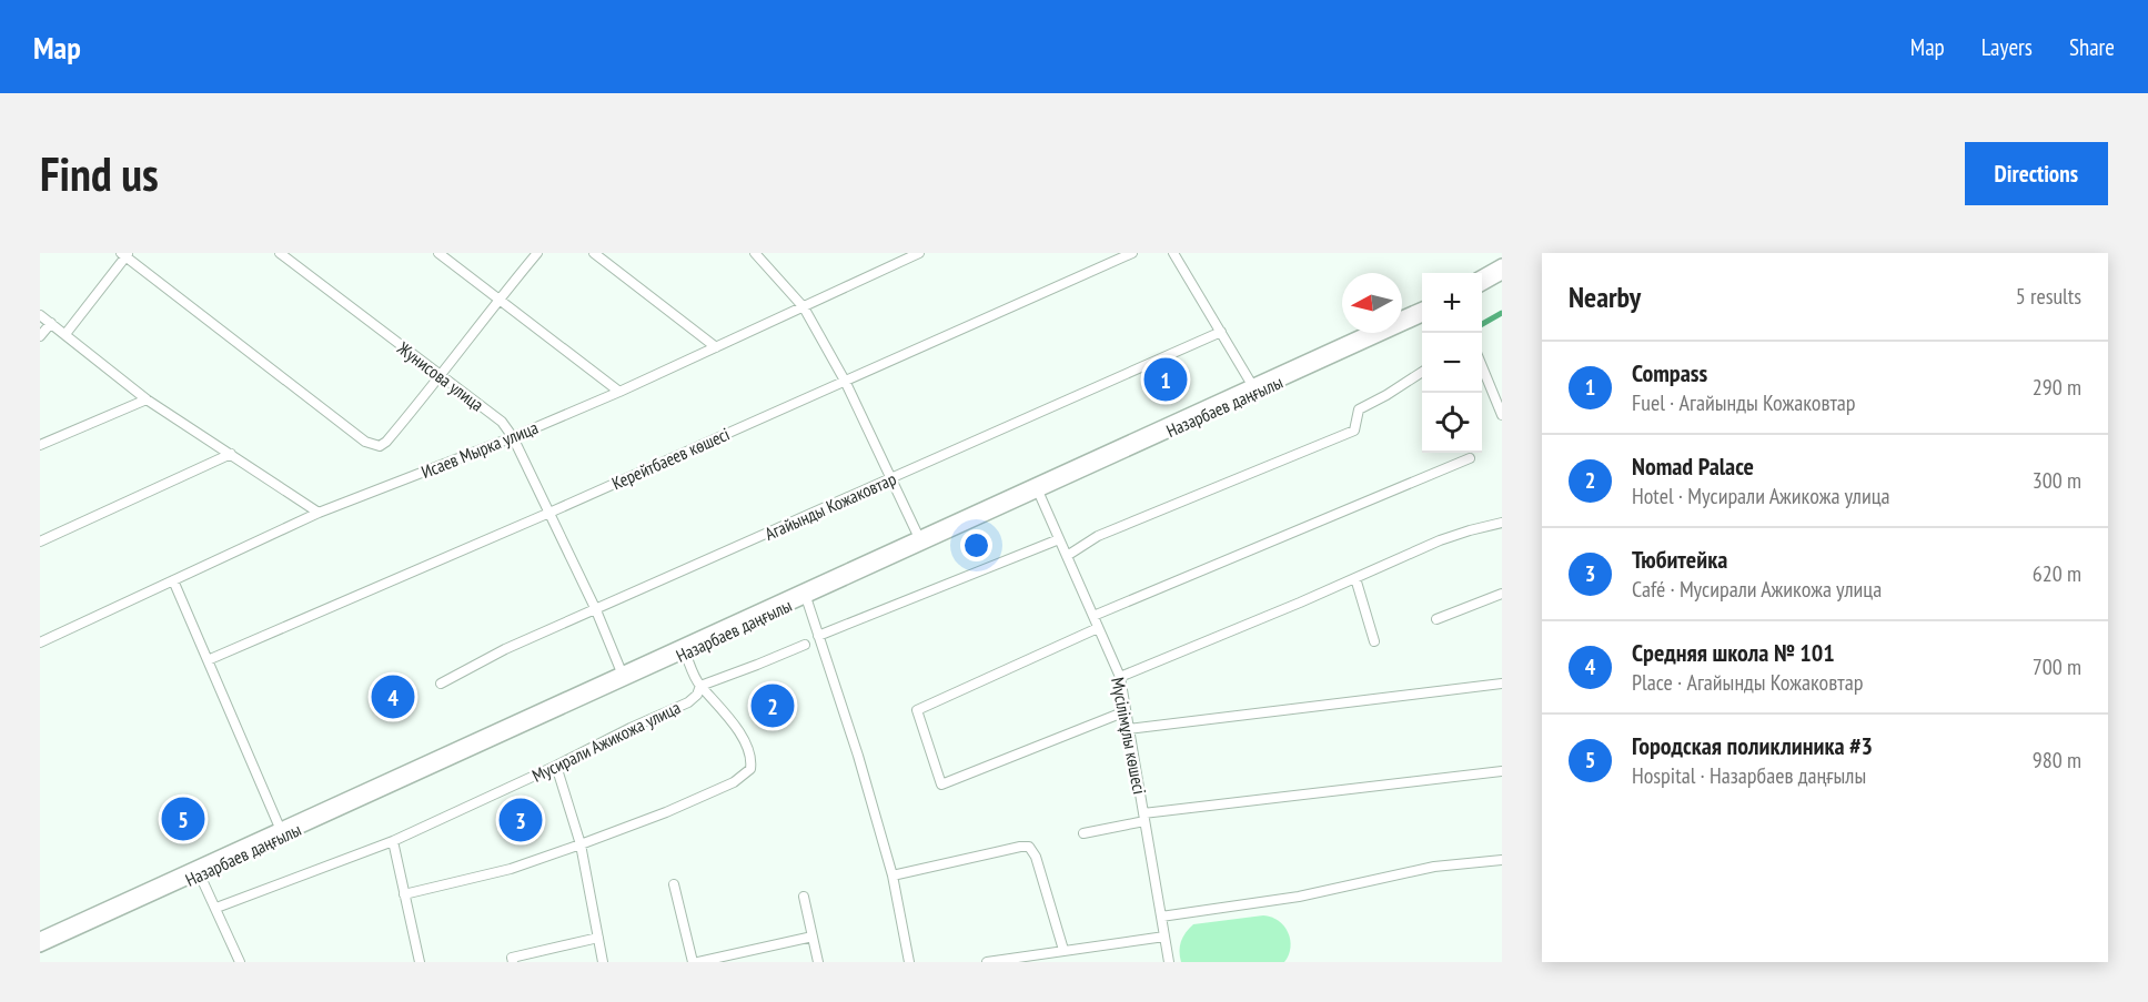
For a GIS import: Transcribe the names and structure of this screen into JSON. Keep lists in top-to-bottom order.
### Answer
{
  "streets": {
    "main road": ["Назарбаев даңғылы"],
    "street": [
      "Жунисова улица",
      "Исаев Мырка улица",
      "Керейтбаеев көшесі",
      "Агайынды Кожаковтар",
      "Мүсілімұлы көшесі",
      "Мусирали Ажикожа улица"
    ]
  },
  "crossings": [
    ["Жунисова улица", "Назарбаев даңғылы"],
    ["Жунисова улица", "Исаев Мырка улица"],
    ["Жунисова улица", "Керейтбаеев көшесі"],
    ["Жунисова улица", "Агайынды Кожаковтар"],
    ["Назарбаев даңғылы", "Мүсілімұлы көшесі"]
  ],
  "north": "left",
  "page": {
    "header": "Map",
    "nav": ["Map", "Layers", "Share"],
    "buttons": "Directions",
    "title": "Find us",
    "heading": ["Nearby", "5 results"],
    "map_buttons": ["+", "−"],
    "list": [
      {
        "mark": "1",
        "name": "Compass",
        "note": "Fuel · Агайынды Кожаковтар",
        "value": "290 m"
      },
      {
        "mark": "2",
        "name": "Nomad Palace",
        "note": "Hotel · Мусирали Ажикожа улица",
        "value": "300 m"
      },
      {
        "mark": "3",
        "name": "Тюбитейка",
        "note": "Café · Мусирали Ажикожа улица",
        "value": "620 m"
      },
      {
        "mark": "4",
        "name": "Средняя школа № 101",
        "note": "Place · Агайынды Кожаковтар",
        "value": "700 m"
      },
      {
        "mark": "5",
        "name": "Городская поликлиника #3",
        "note": "Hospital · Назарбаев даңғылы",
        "value": "980 m"
      }
    ],
    "pins": [
      "1",
      "4",
      "2",
      "5",
      "3"
    ]
  }
}
